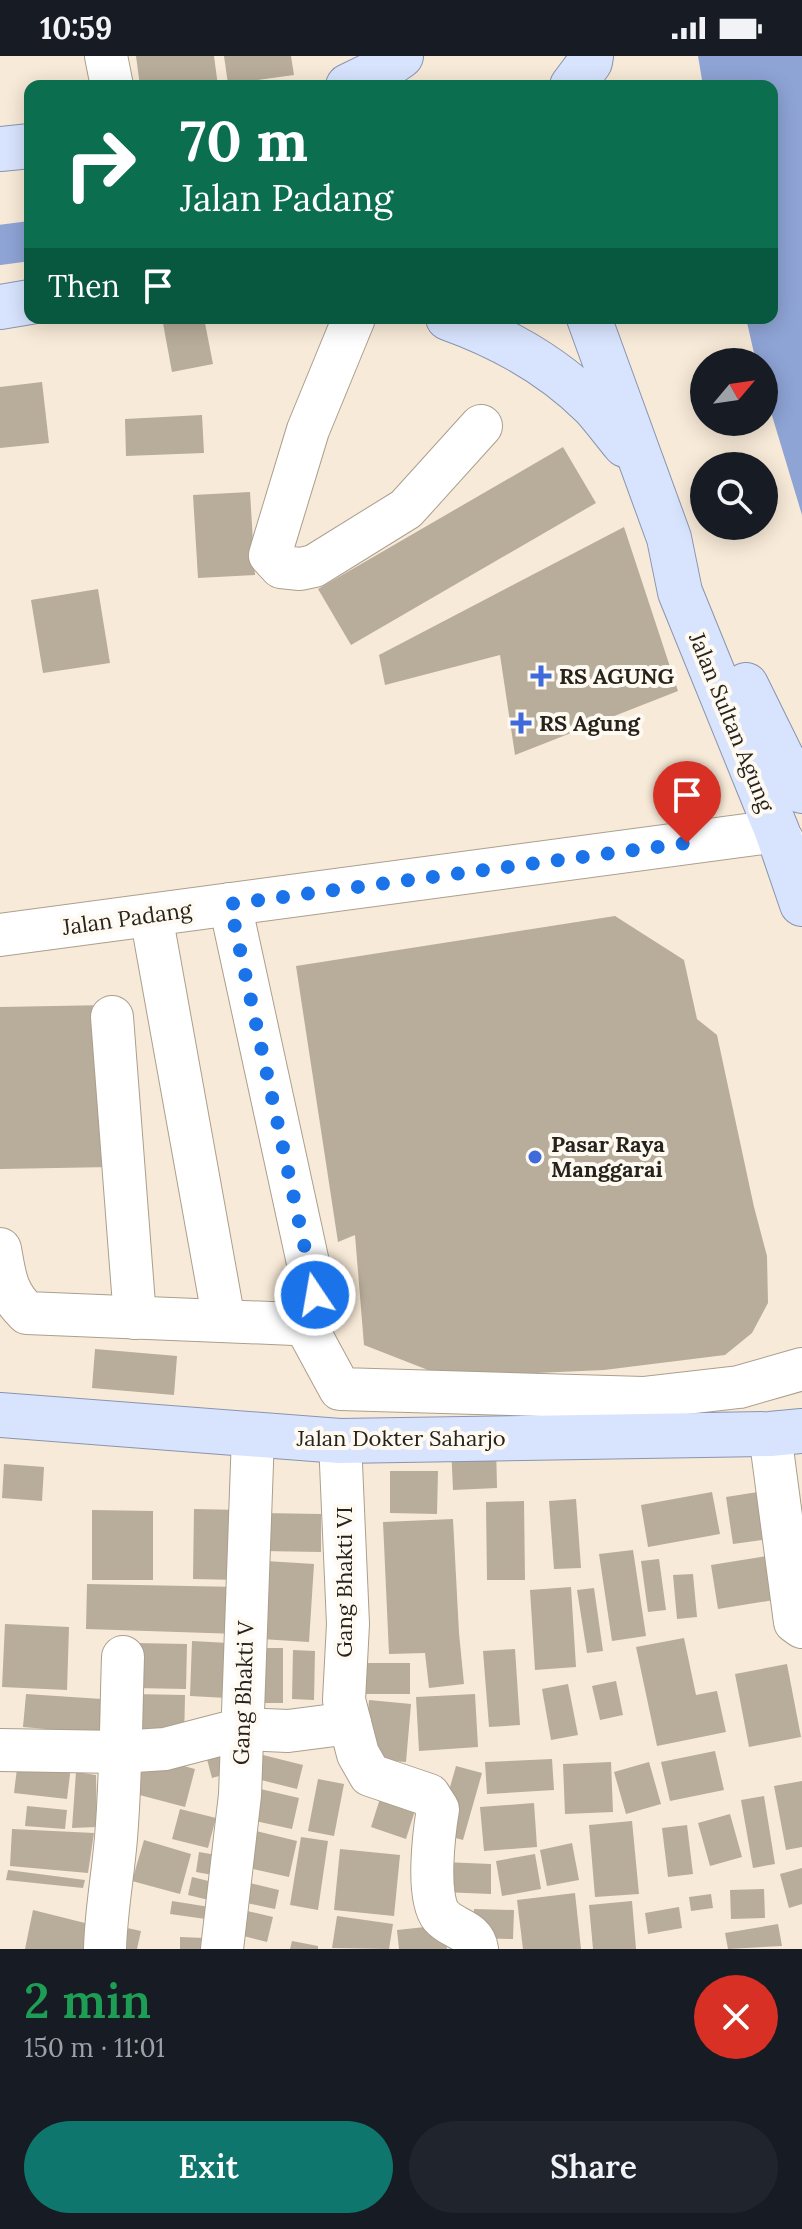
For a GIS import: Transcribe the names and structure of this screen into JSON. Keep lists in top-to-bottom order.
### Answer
{
  "streets": {
    "main road": ["Jalan Sultan Agung", "Jalan Dokter Saharjo"],
    "street": ["Jalan Padang", "Gang Bhakti VI", "Gang Bhakti V"]
  },
  "crossings": [
    ["Jalan Sultan Agung", "Jalan Padang"],
    ["Jalan Dokter Saharjo", "Gang Bhakti VI"],
    ["Jalan Dokter Saharjo", "Gang Bhakti V"]
  ],
  "places": {
    "health": ["RS AGUNG", "RS Agung"],
    "other": ["Pasar Raya Manggarai"]
  },
  "north": "top right",
  "page": {
    "status": "10:59",
    "turn": ["70 m", "Jalan Padang"],
    "then": "Then",
    "heading": ["2 min", "150 m · 11:01"],
    "buttons": ["Exit", "Share"]
  }
}
